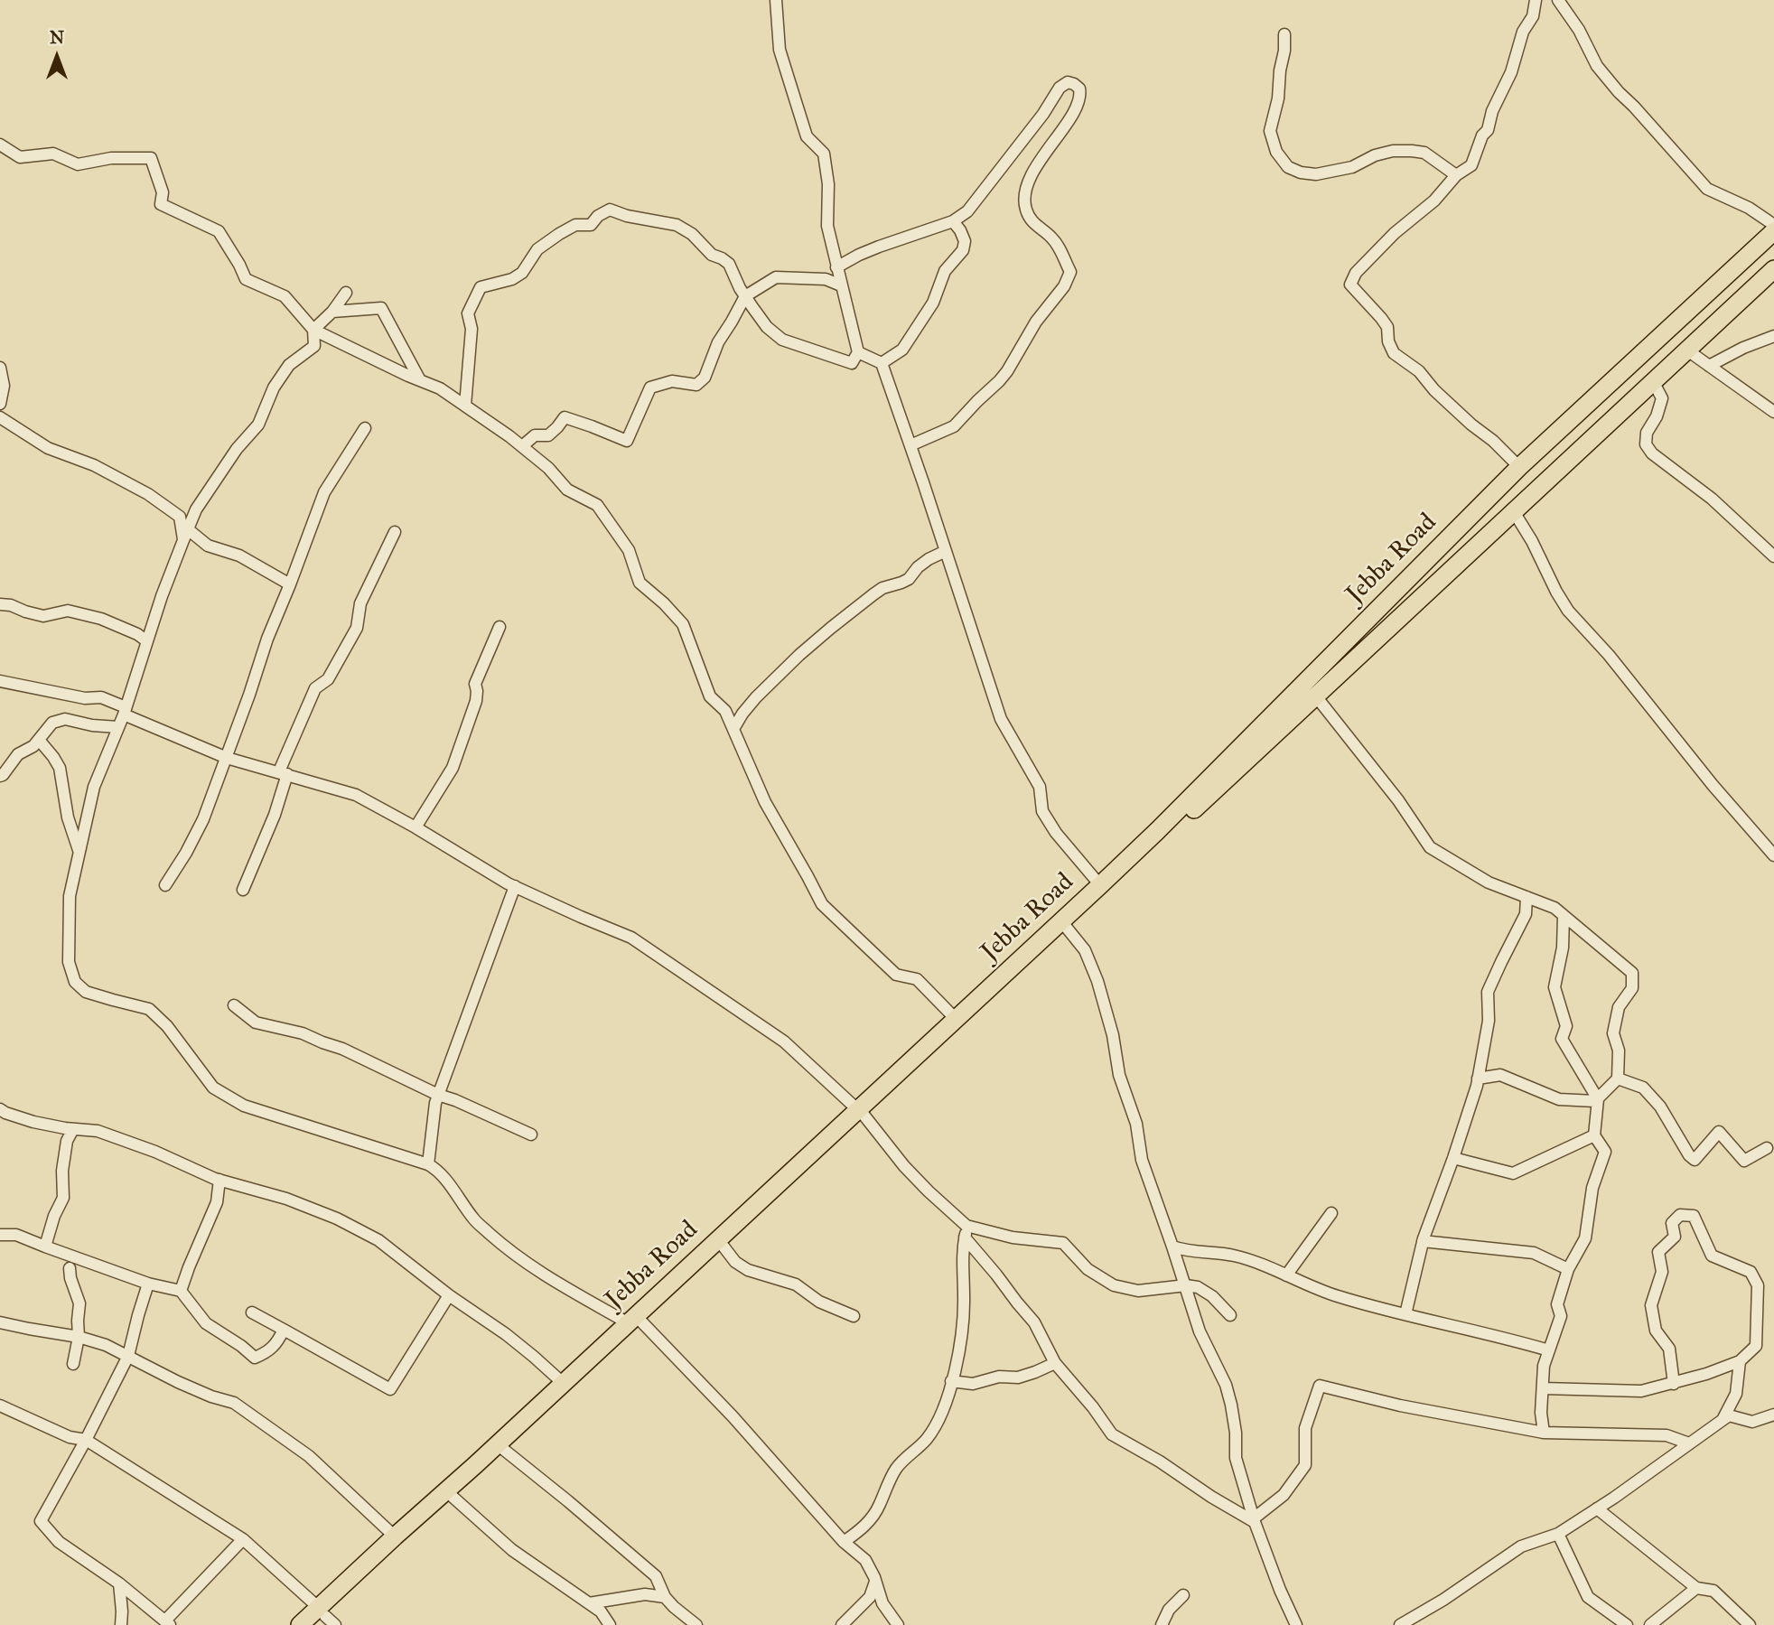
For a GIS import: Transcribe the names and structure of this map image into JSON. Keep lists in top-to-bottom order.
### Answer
{
  "streets": {
    "highway": ["Jebba Road"]
  },
  "north": "top"
}
